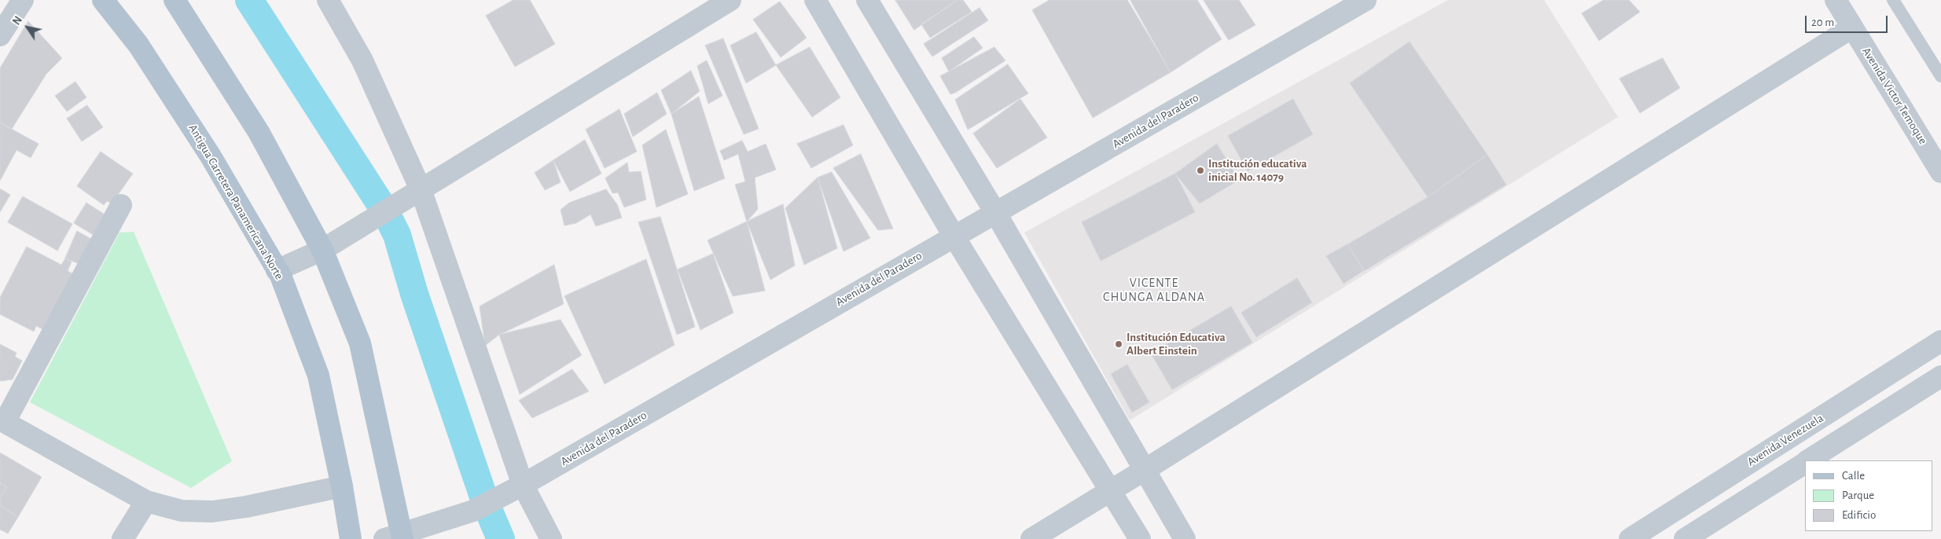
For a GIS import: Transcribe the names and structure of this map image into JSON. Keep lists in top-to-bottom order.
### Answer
{
  "streets": {
    "main road": ["Antigua Carretera Panamericana Norte"],
    "street": ["Avenida Victor Temoque", "Avenida del Paradero", "Avenida Venezuela"]
  },
  "districts": ["VICENTE CHUNGA ALDANA"],
  "places": ["Institución educativa inicial No. 14079", "Institución Educativa Albert Einstein"],
  "legend": ["Calle", "Parque", "Edificio"],
  "scale_bar": "20 m",
  "north": "top left"
}
